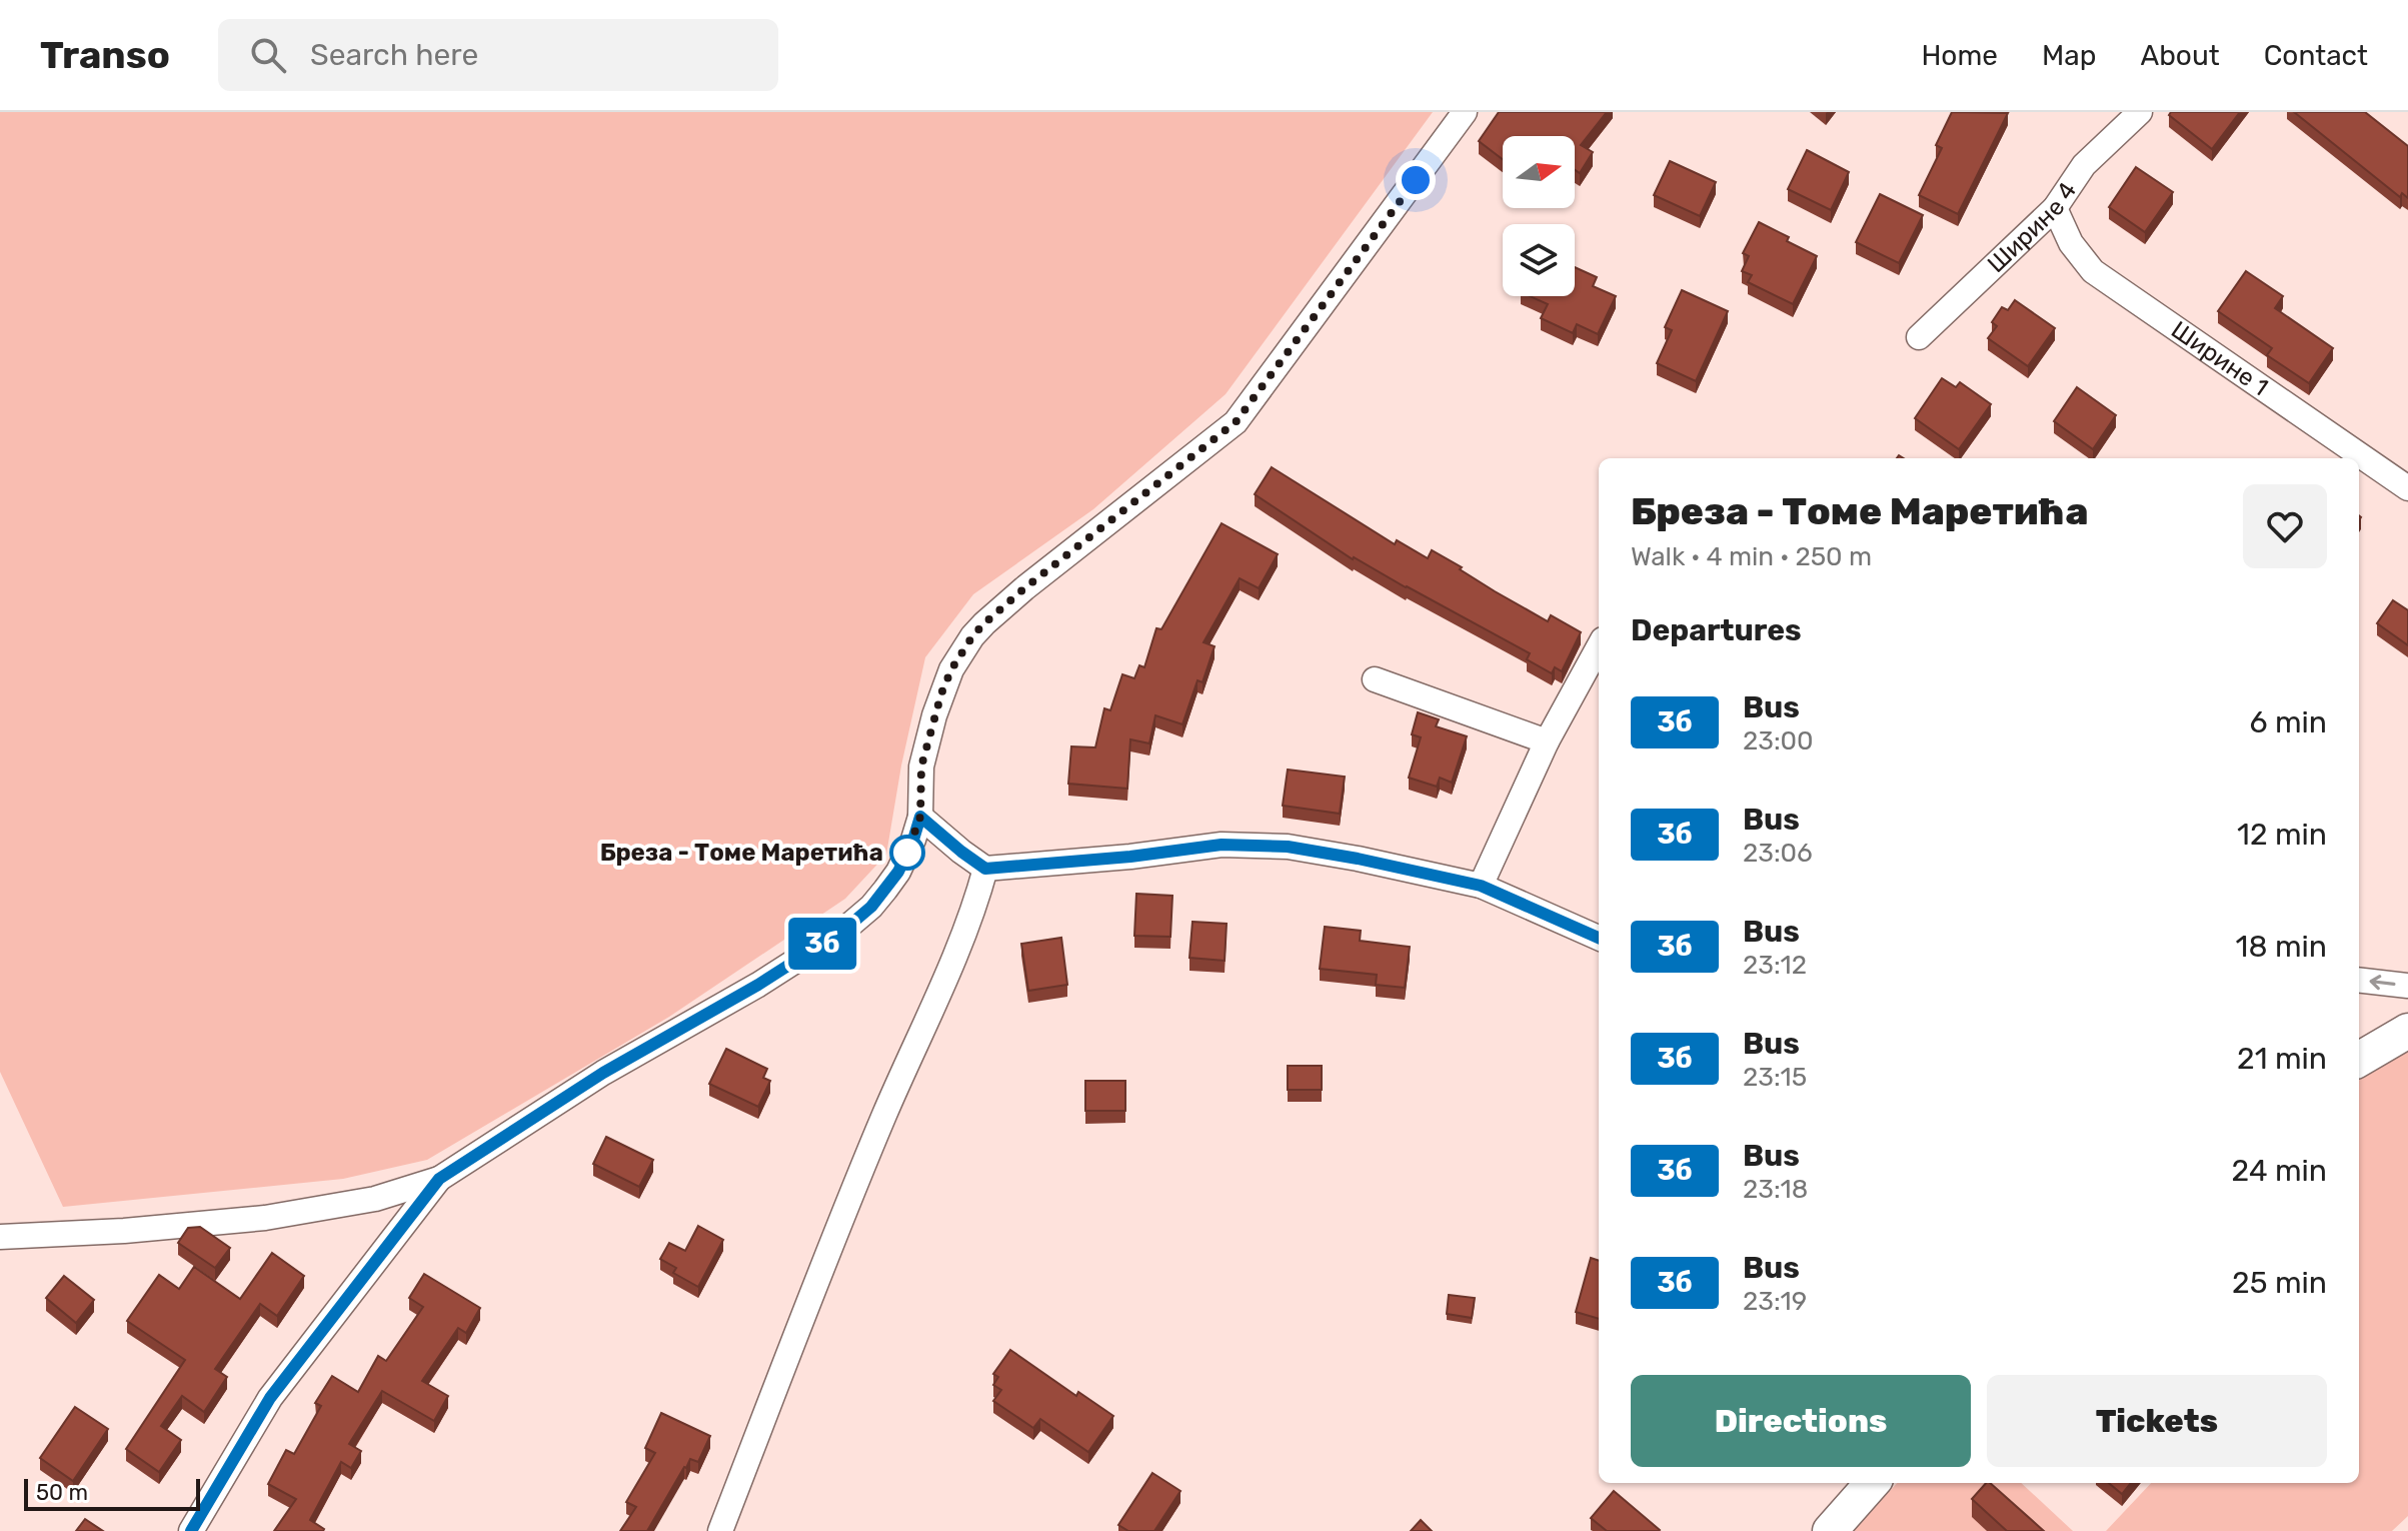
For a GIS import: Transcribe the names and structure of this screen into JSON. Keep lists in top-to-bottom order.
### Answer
{
  "streets": {
    "street": ["Ширине 4", "Ширине 1"]
  },
  "crossings": [
    ["Ширине 4", "Ширине 1"]
  ],
  "places": ["Бреза - Томе Маретића"],
  "lines": ["bus line 3б"],
  "scale_bar": "50 m",
  "north": "right",
  "page": {
    "header": "Transo",
    "search": "Search here",
    "nav": [
      "Home",
      "Map",
      "About",
      "Contact"
    ],
    "on_map": "3б",
    "heading": [
      ["Бреза - Томе Маретића", "Walk · 4 min · 250 m"],
      "Departures"
    ],
    "list": [
      {
        "mark": "3б",
        "name": "Bus",
        "note": "23:00",
        "value": "6 min"
      },
      {
        "mark": "3б",
        "name": "Bus",
        "note": "23:06",
        "value": "12 min"
      },
      {
        "mark": "3б",
        "name": "Bus",
        "note": "23:12",
        "value": "18 min"
      },
      {
        "mark": "3б",
        "name": "Bus",
        "note": "23:15",
        "value": "21 min"
      },
      {
        "mark": "3б",
        "name": "Bus",
        "note": "23:18",
        "value": "24 min"
      },
      {
        "mark": "3б",
        "name": "Bus",
        "note": "23:19",
        "value": "25 min"
      }
    ],
    "buttons": ["Directions", "Tickets"],
    "scale": "50 m"
  }
}
